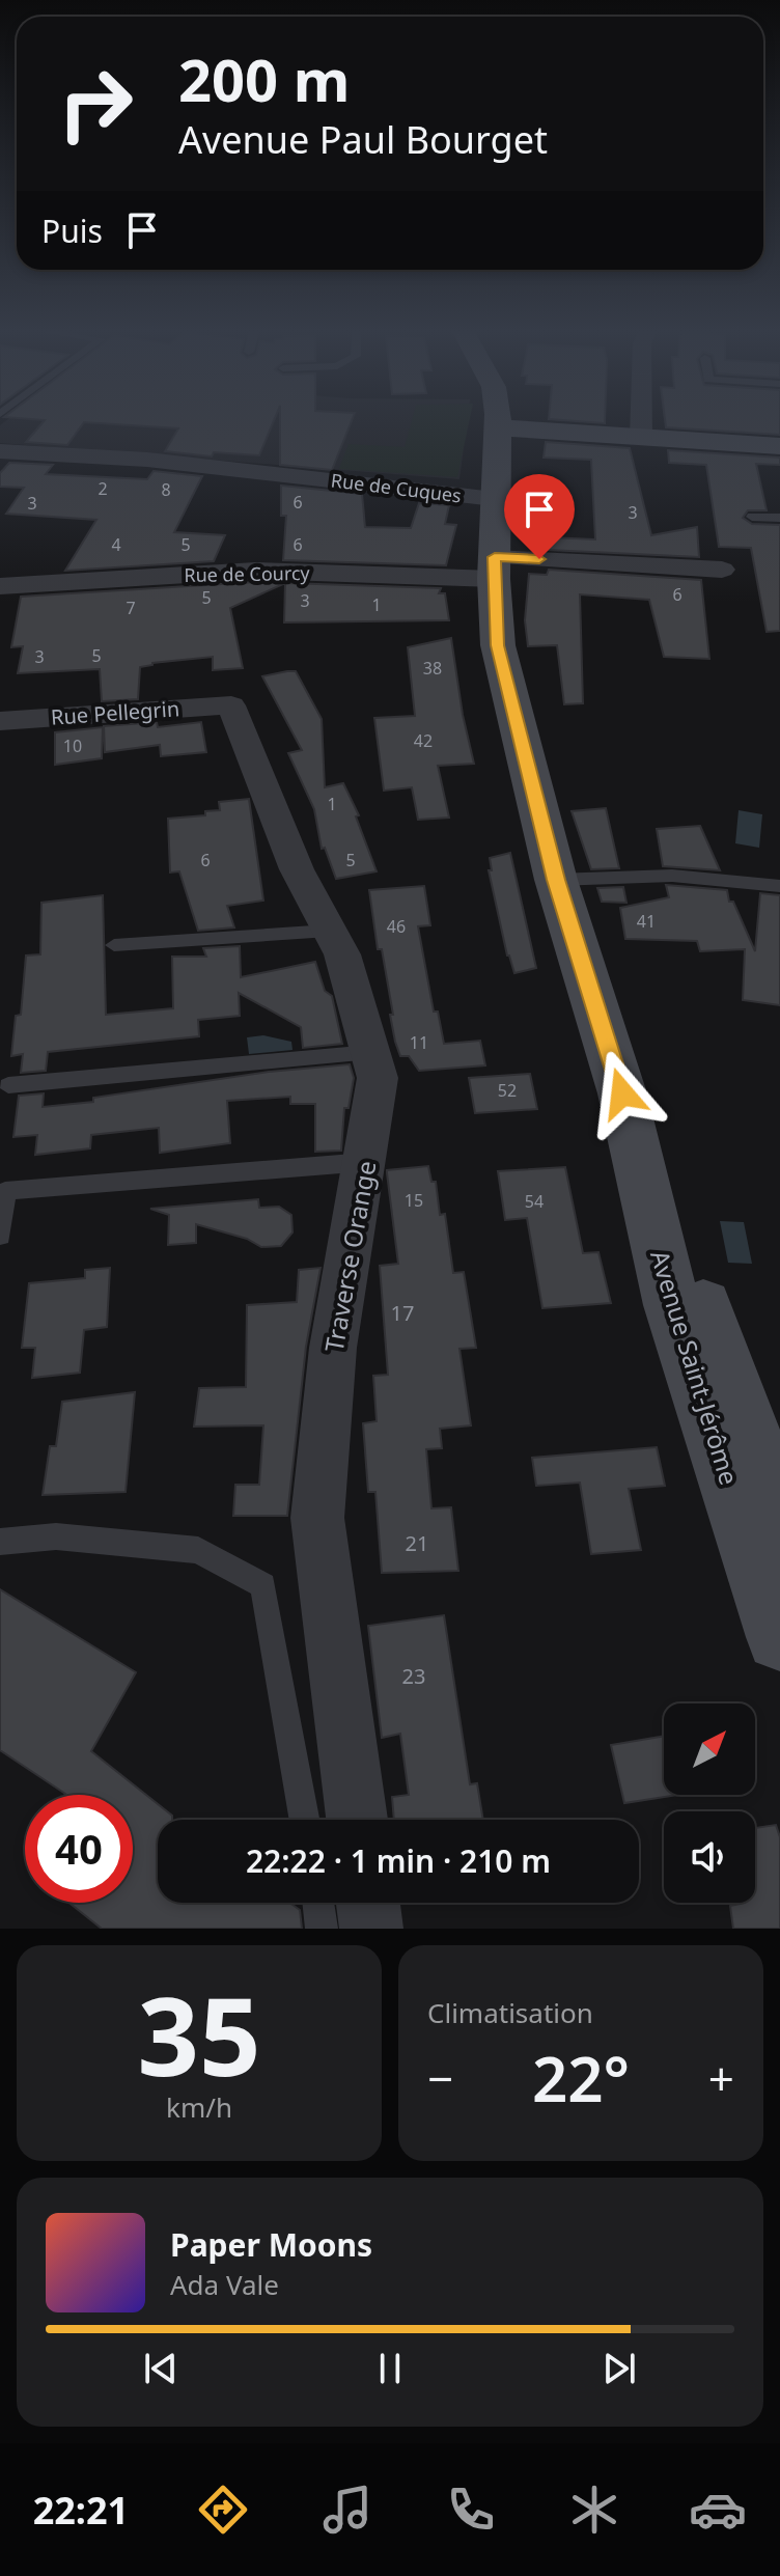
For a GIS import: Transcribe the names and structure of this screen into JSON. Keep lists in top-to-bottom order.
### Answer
{
  "streets": {
    "street": [
      "Rue de Cuques",
      "Rue de Courcy",
      "Rue Pellegrin",
      "Traverse Orange",
      "Avenue Saint-Jérôme"
    ]
  },
  "crossings": [
    ["Rue de Cuques", "Avenue Saint-Jérôme"],
    ["Rue de Courcy", "Avenue Saint-Jérôme"],
    ["Rue Pellegrin", "Traverse Orange"]
  ],
  "house_numbers": [
    "2",
    "8",
    "6",
    "3",
    "3",
    "4",
    "5",
    "6",
    "6",
    "5",
    "3",
    "1",
    "7",
    "5",
    "3",
    "38",
    "42",
    "10",
    "1",
    "6",
    "5",
    "41",
    "46",
    "11",
    "52",
    "15",
    "54",
    "17",
    "21",
    "23"
  ],
  "north": "top right",
  "page": {
    "turn": ["200 m", "Avenue Paul Bourget"],
    "then": "Puis",
    "limit": "40",
    "trip": "22:22 · 1 min · 210 m",
    "tile": [
      ["35", "km/h"],
      "Climatisation"
    ],
    "heat": ["−", "22°", "+"],
    "song": ["Paper Moons", "Ada Vale"],
    "tabs": "22:21"
  }
}
